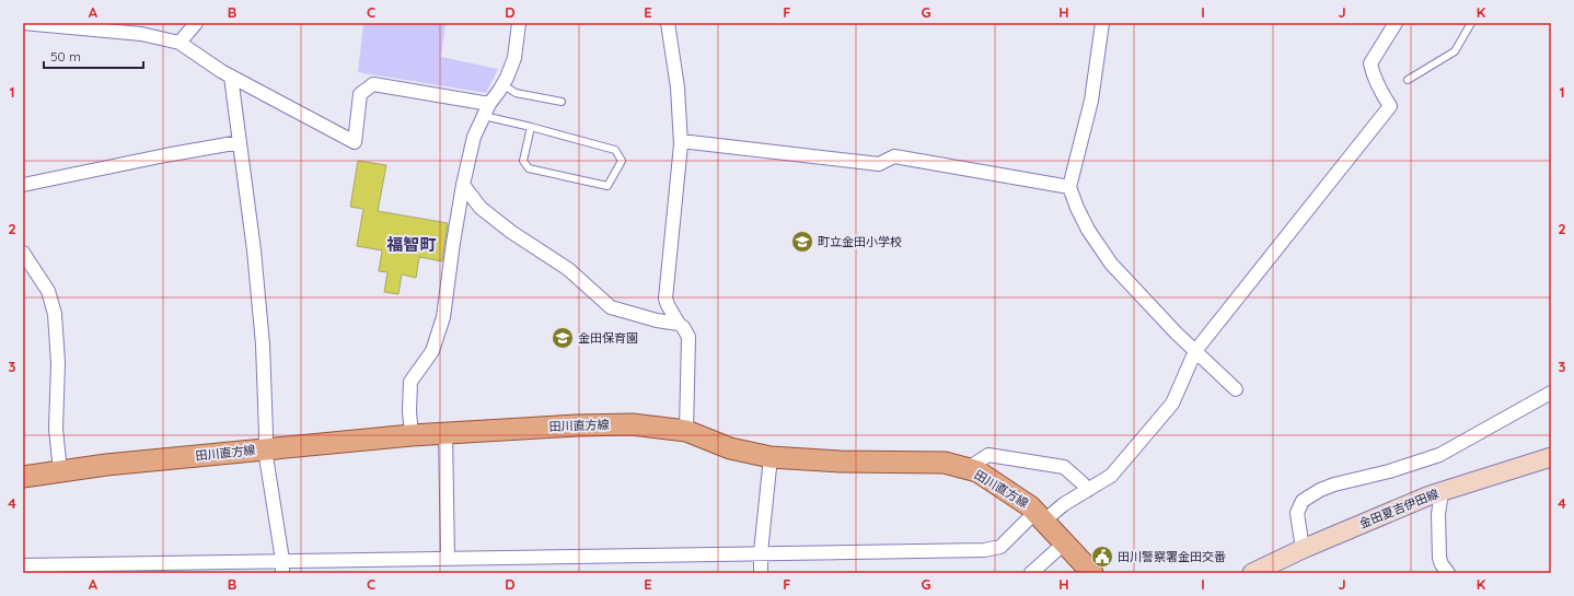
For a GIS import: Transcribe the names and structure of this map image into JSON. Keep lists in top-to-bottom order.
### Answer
{
  "streets": {
    "main road": ["田川直方線", "金田夏吉伊田線"]
  },
  "districts": ["福智町"],
  "places": {
    "school or university": ["町立金田小学校", "金田保育園"],
    "public building": ["田川警察署金田交番"]
  },
  "scale_bar": "50 m",
  "grid": {
    "columns": [
      "A",
      "B",
      "C",
      "D",
      "E",
      "F",
      "G",
      "H",
      "I",
      "J",
      "K"
    ],
    "rows": [
      "1",
      "2",
      "3",
      "4"
    ]
  }
}
